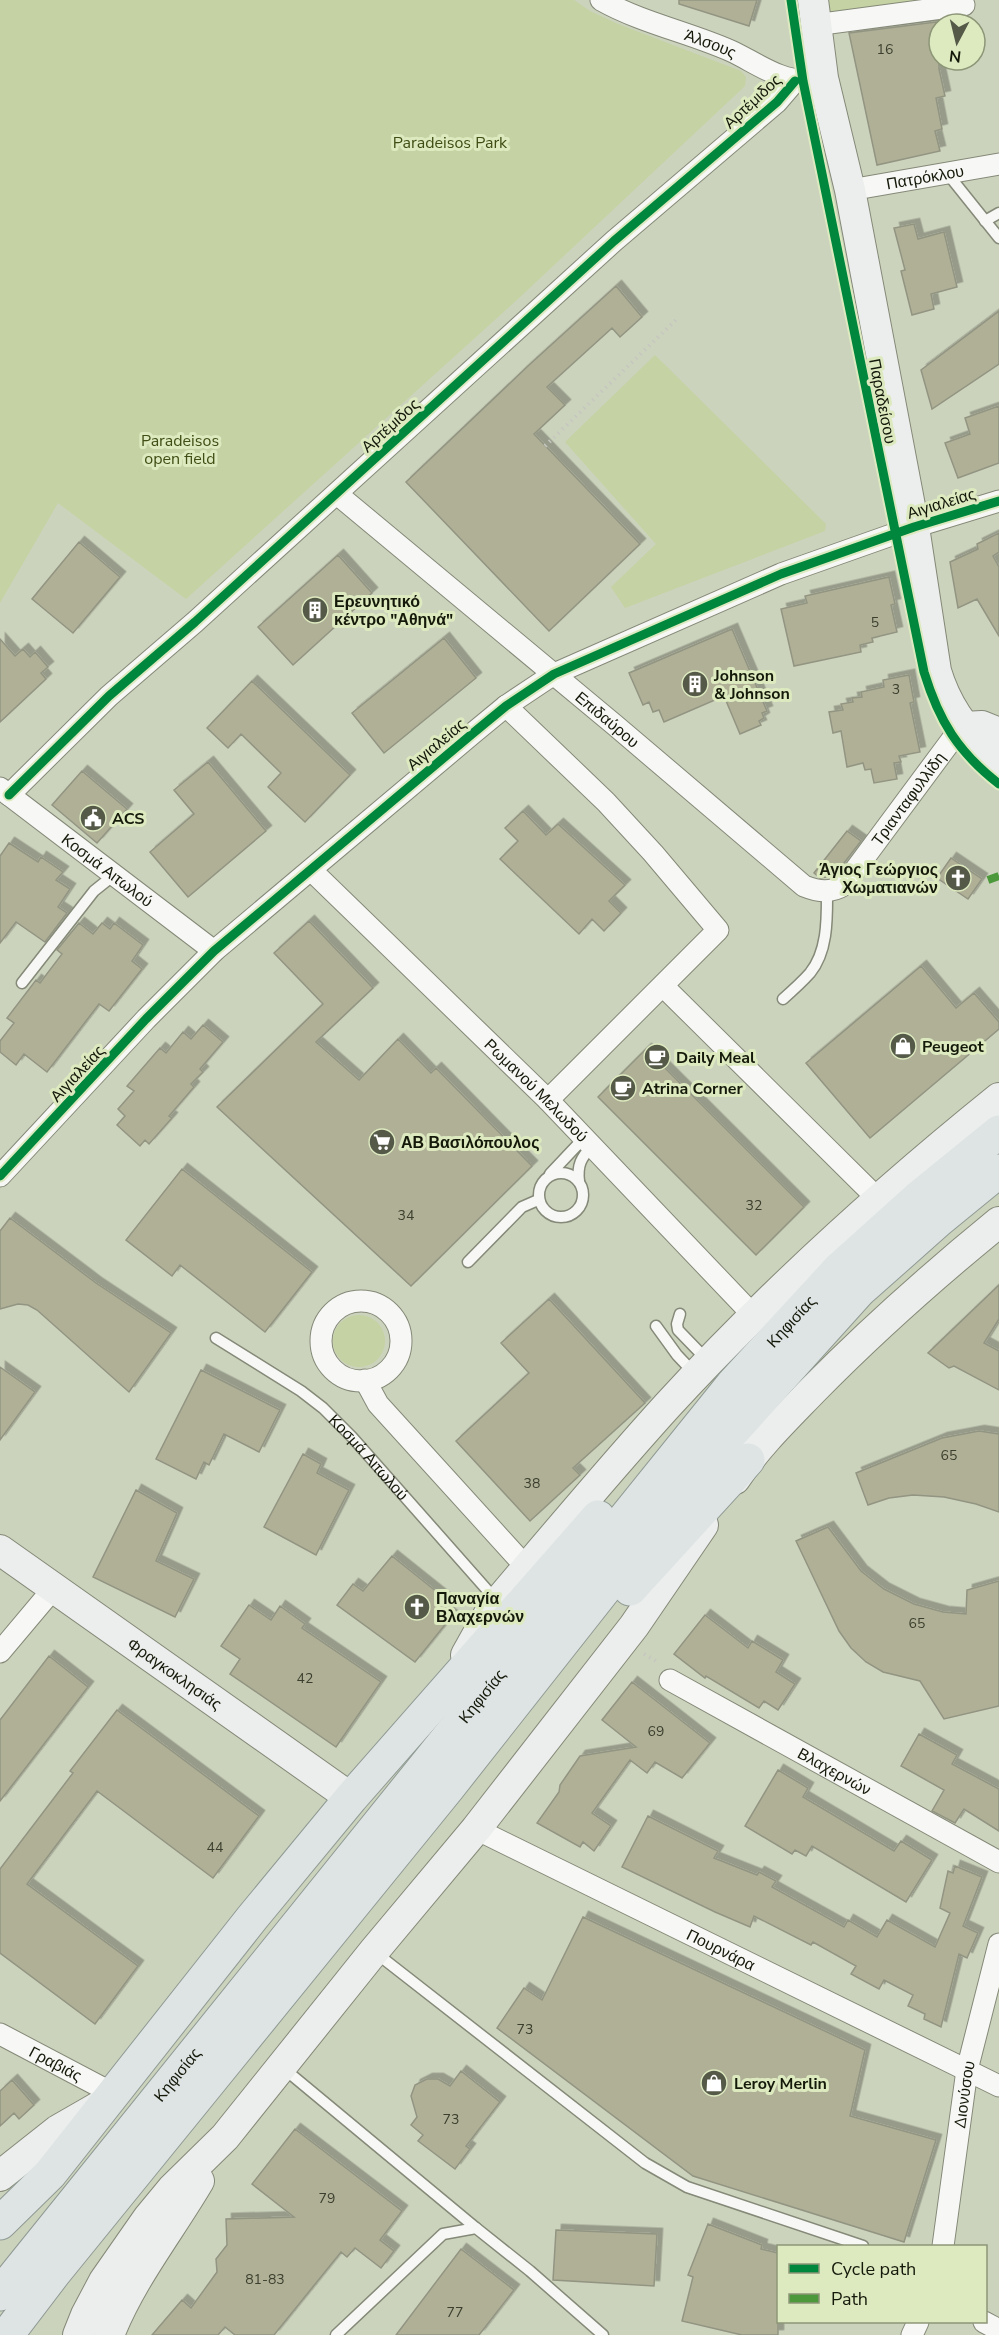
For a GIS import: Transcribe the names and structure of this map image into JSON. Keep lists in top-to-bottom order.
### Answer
{
  "streets": {
    "main road": ["Παραδείσου", "Κηφισίας", "Φραγκοκλησιάς"],
    "street": [
      "Άλσους",
      "Αρτέμιδος",
      "Πατρόκλου",
      "Αιγιαλείας",
      "Επιδαύρου",
      "Τριανταφυλλίδη",
      "Κοσμά Αιτωλού",
      "Ρωμανού Μελωδού",
      "Βλαχερνών",
      "Πουρνάρα",
      "Γραβιάς",
      "Διονύσου"
    ]
  },
  "crossings": [
    ["Άλσους", "Αρτέμιδος"],
    ["Άλσους", "Παραδείσου"],
    ["Αρτέμιδος", "Παραδείσου"],
    ["Αρτέμιδος", "Επιδαύρου"],
    ["Αρτέμιδος", "Κοσμά Αιτωλού"],
    ["Πατρόκλου", "Παραδείσου"],
    ["Παραδείσου", "Αιγιαλείας"],
    ["Παραδείσου", "Τριανταφυλλίδη"],
    ["Αιγιαλείας", "Επιδαύρου"],
    ["Αιγιαλείας", "Κοσμά Αιτωλού"],
    ["Αιγιαλείας", "Ρωμανού Μελωδού"],
    ["Επιδαύρου", "Τριανταφυλλίδη"],
    ["Κοσμά Αιτωλού", "Κηφισίας"],
    ["Ρωμανού Μελωδού", "Κηφισίας"],
    ["Πουρνάρα", "Διονύσου"]
  ],
  "parks": ["Paradeisos Park", "Paradeisos open field"],
  "places": {
    "building": ["Ερευνητικό κέντρο \"Αθηνά\"", "Johnson & Johnson"],
    "public building": ["ACS"],
    "church": ["Άγιος Γεώργιος Χωματιανών", "Παναγία Βλαχερνών"],
    "shop": ["Peugeot", "Leroy Merlin"],
    "cafe": ["Daily Meal", "Atrina Corner"],
    "supermarket": ["ΑΒ Βασιλόπουλος"]
  },
  "house_numbers": [
    "16",
    "5",
    "3",
    "32",
    "34",
    "65",
    "38",
    "65",
    "42",
    "69",
    "44",
    "73",
    "73",
    "79",
    "81-83",
    "77"
  ],
  "legend": ["Cycle path", "Path"],
  "north": "bottom"
}
